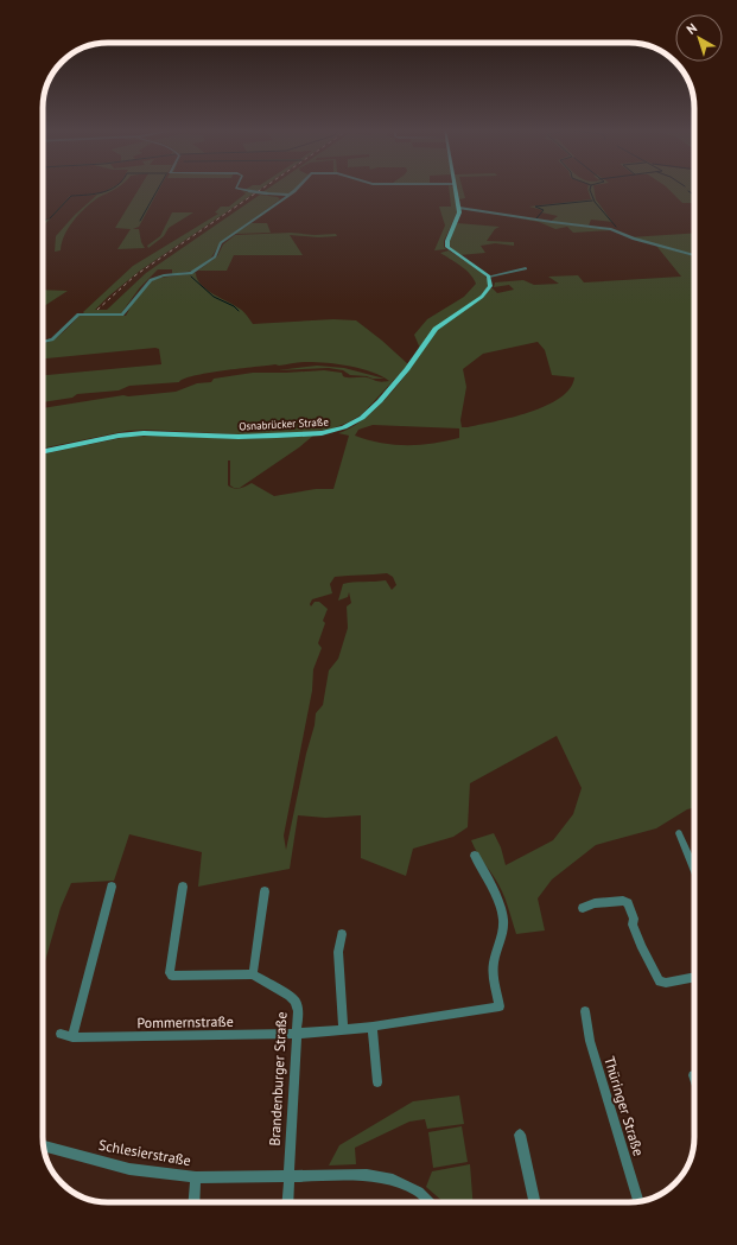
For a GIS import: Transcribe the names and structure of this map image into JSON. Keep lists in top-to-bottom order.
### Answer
{
  "streets": {
    "main road": ["Osnabrücker Straße"],
    "street": [
      "Pommernstraße",
      "Brandenburger Straße",
      "Thüringer Straße",
      "Schlesierstraße"
    ]
  },
  "crossings": [
    ["Pommernstraße", "Brandenburger Straße"],
    ["Brandenburger Straße", "Schlesierstraße"]
  ],
  "north": "top left"
}
